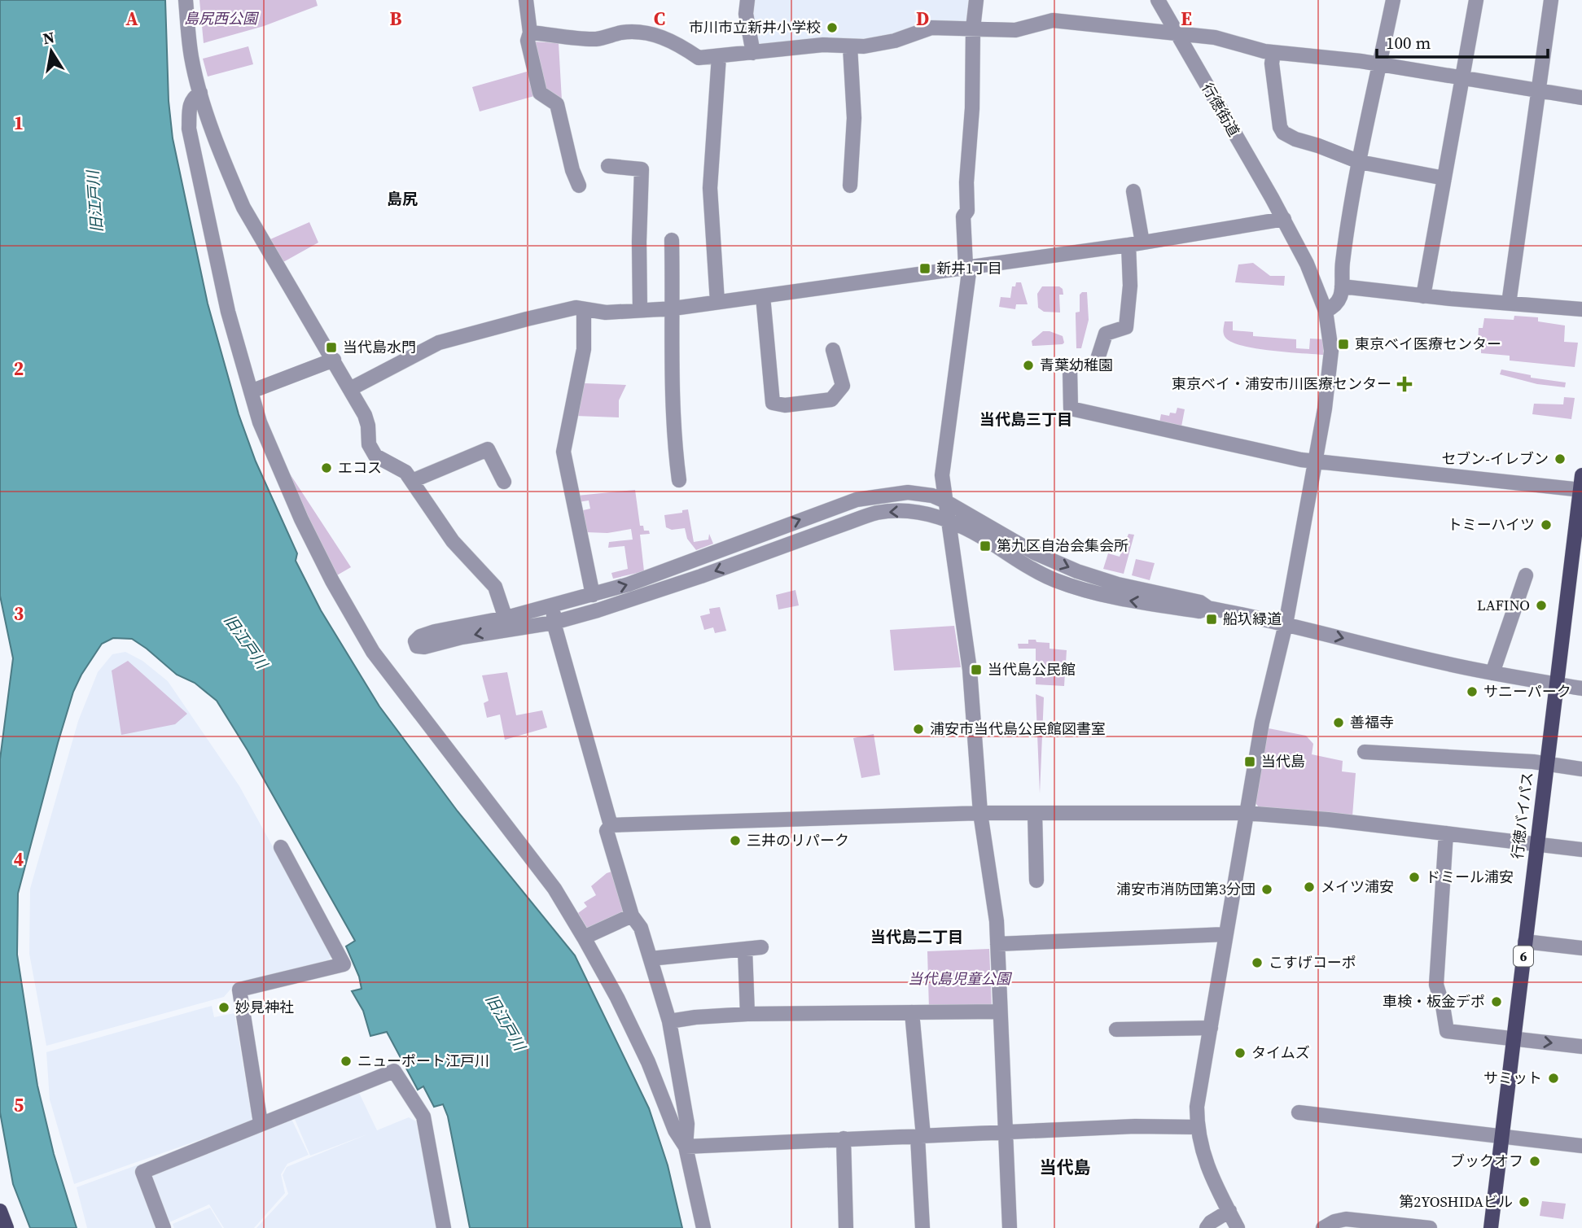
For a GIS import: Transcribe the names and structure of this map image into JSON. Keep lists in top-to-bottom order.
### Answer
{
  "streets": {
    "main road": ["行徳バイパス", "6"],
    "street": ["行徳街道"]
  },
  "districts": [
    "島尻",
    "当代島三丁目",
    "当代島二丁目",
    "当代島"
  ],
  "water": ["旧江戸川"],
  "parks": ["島尻西公園", "当代島児童公園"],
  "places": {
    "other": [
      "市川市立新井小学校",
      "青葉幼稚園",
      "セブン-イレブン",
      "エコス",
      "トミーハイツ",
      "LAFINO",
      "サニーパーク",
      "善福寺",
      "浦安市当代島公民館図書室",
      "三井のリパーク",
      "ドミール浦安",
      "メイツ浦安",
      "浦安市消防団第3分団",
      "こすげコーポ",
      "車検・板金デポ",
      "妙見神社",
      "タイムズ",
      "ニューポート江戸川",
      "サミット",
      "ブックオフ",
      "第2YOSHIDAビル"
    ],
    "transit": [
      "新井1丁目",
      "東京ベイ医療センター",
      "当代島水門",
      "第九区自治会集会所",
      "船圦緑道",
      "当代島公民館",
      "当代島"
    ],
    "health": ["東京ベイ・浦安市川医療センター"]
  },
  "scale_bar": "100 m",
  "north": "top",
  "grid": {
    "columns": [
      "A",
      "B",
      "C",
      "D",
      "E"
    ],
    "rows": [
      "1",
      "2",
      "3",
      "4",
      "5"
    ]
  }
}
